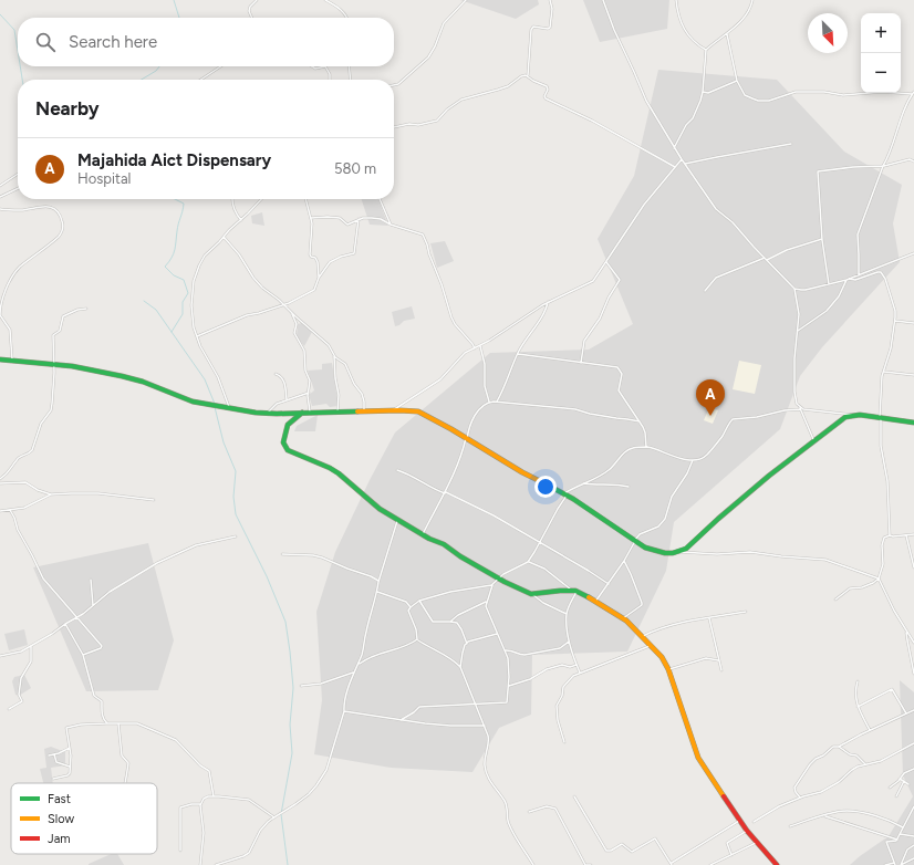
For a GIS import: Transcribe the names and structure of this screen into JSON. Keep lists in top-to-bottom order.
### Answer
{
  "legend": ["Fast", "Slow", "Jam"],
  "north": "bottom right",
  "page": {
    "map_buttons": ["+", "−"],
    "search": "Search here",
    "heading": "Nearby",
    "list": [
      {
        "mark": "A",
        "name": "Majahida Aict Dispensary",
        "note": "Hospital",
        "value": "580 m"
      }
    ],
    "pins": "A"
  }
}
